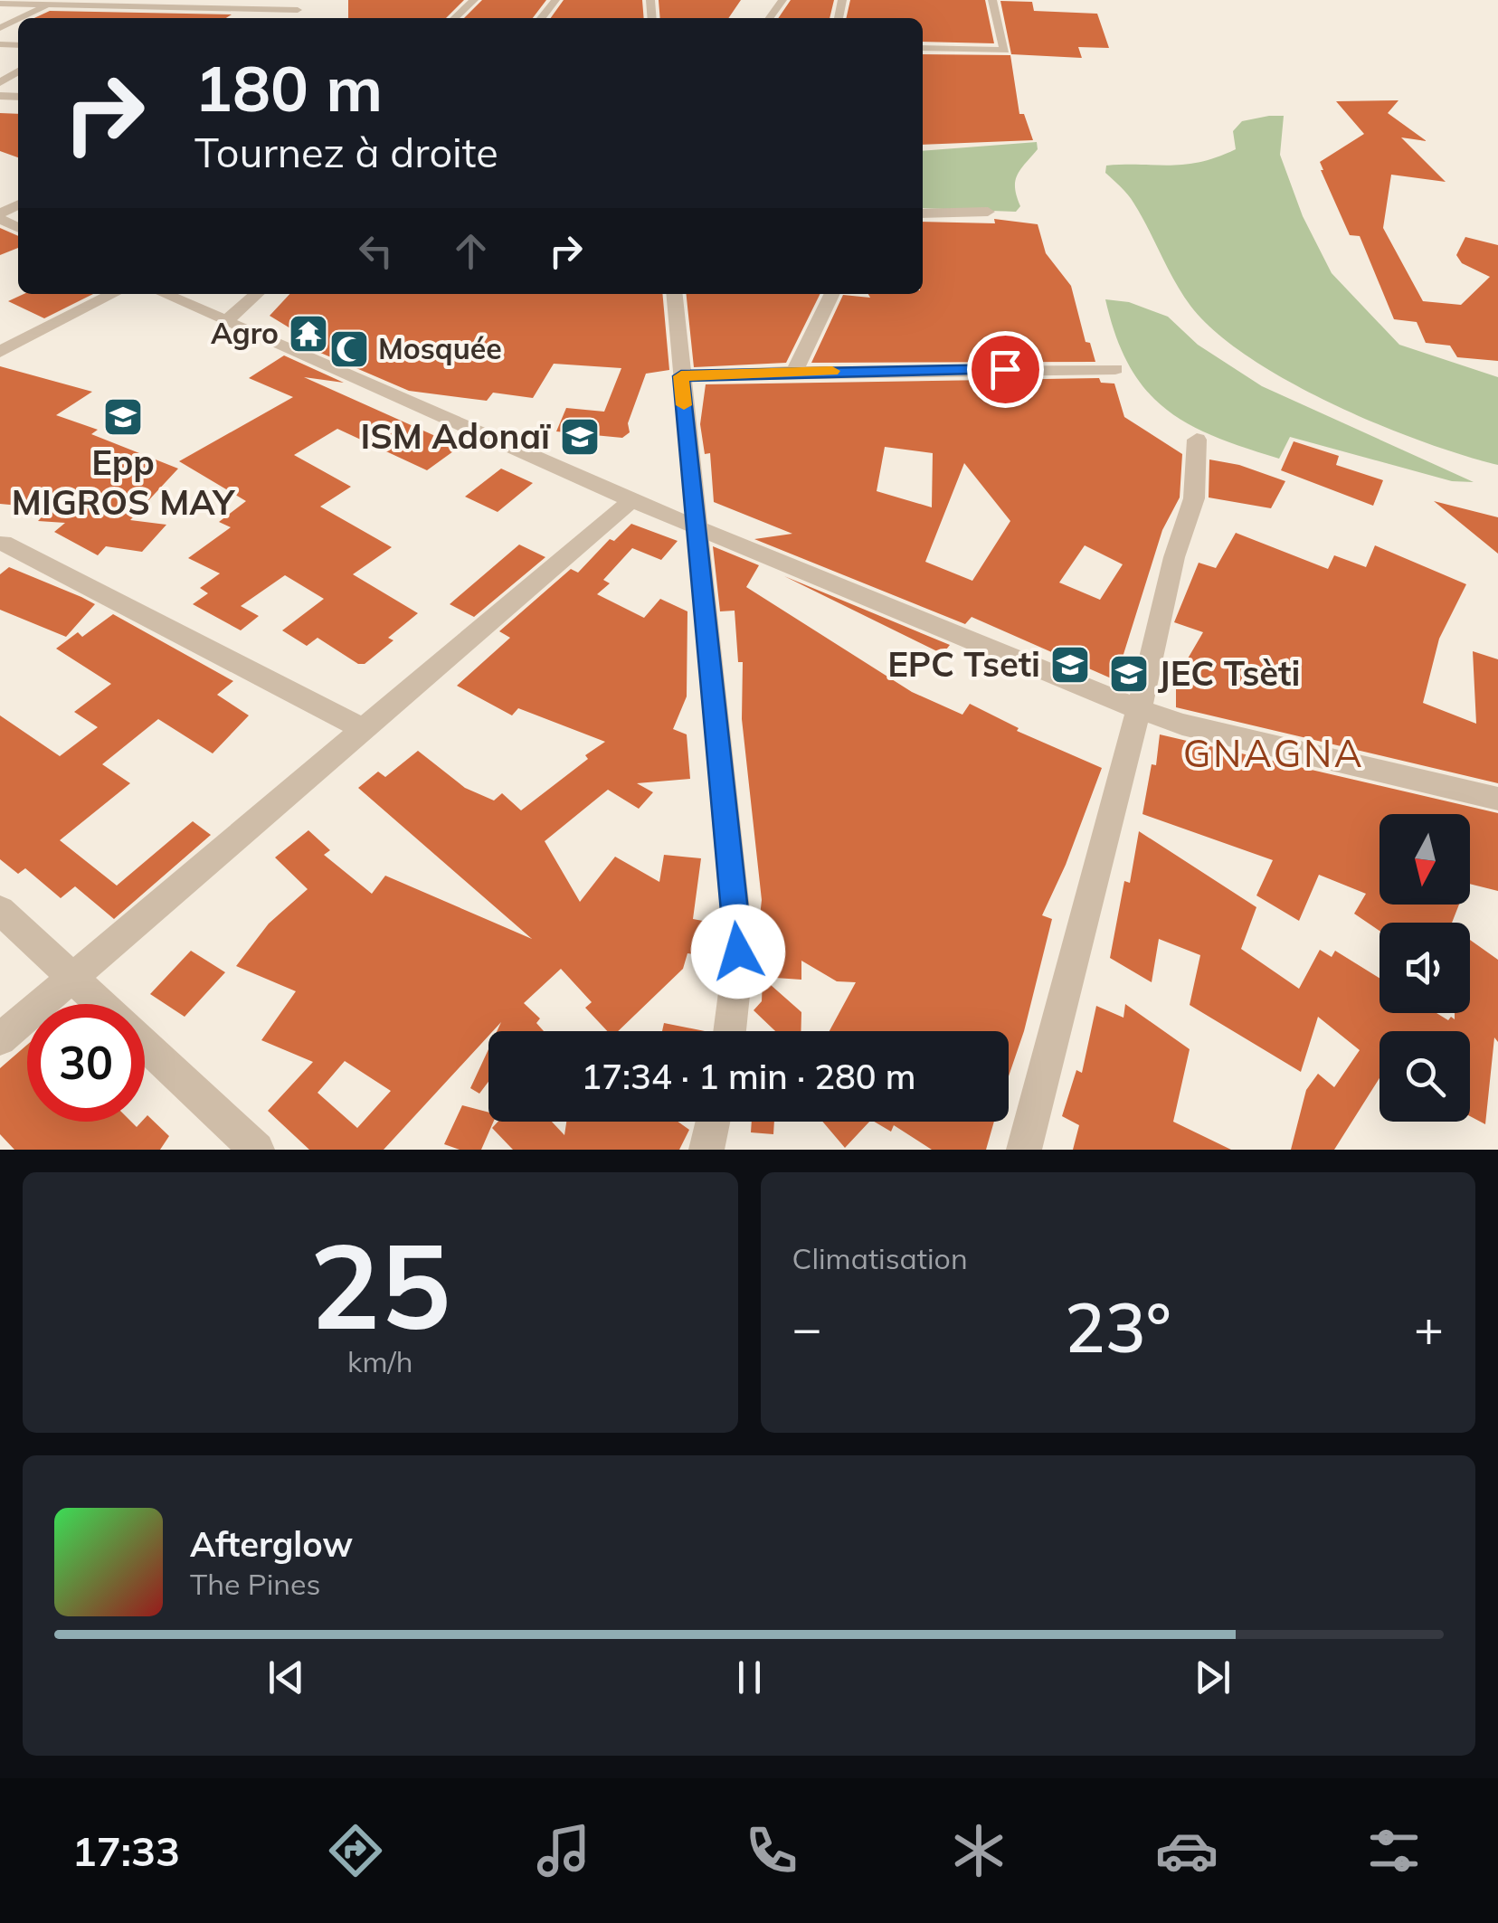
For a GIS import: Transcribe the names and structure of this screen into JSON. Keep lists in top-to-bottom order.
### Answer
{
  "districts": ["GNAGNA"],
  "places": {
    "temple": ["Agro"],
    "mosque": ["Mosquée"],
    "school or university": [
      "Epp MIGROS MAY",
      "ISM Adonaï",
      "EPC Tseti",
      "JEC Tsèti"
    ]
  },
  "north": "bottom",
  "page": {
    "turn": ["180 m", "Tournez à droite"],
    "limit": "30",
    "trip": "17:34 · 1 min · 280 m",
    "tile": [
      ["25", "km/h"],
      "Climatisation"
    ],
    "heat": ["−", "23°", "+"],
    "song": ["Afterglow", "The Pines"],
    "tabs": "17:33"
  }
}
